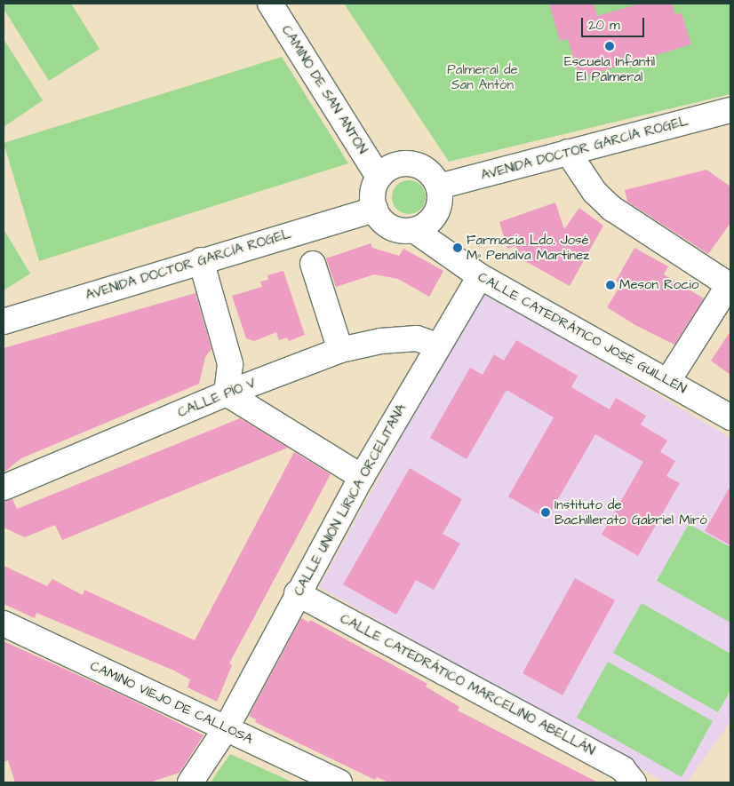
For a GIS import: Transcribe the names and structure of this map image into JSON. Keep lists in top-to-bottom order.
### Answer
{
  "streets": {
    "street": [
      "CAMINO DE SAN ANTÓN",
      "AVENIDA DOCTOR GARCÍA ROGEL",
      "CALLE CATEDRÁTICO JOSÉ GUILLÉN",
      "CALLE PÍO V",
      "CALLE UNIÓN LÍRICA ORCELITANA",
      "CALLE CATEDRÁTICO MARCELINO ABELLÁN",
      "CAMINO VIEJO DE CALLOSA"
    ]
  },
  "crossings": [
    ["CAMINO DE SAN ANTÓN", "AVENIDA DOCTOR GARCÍA ROGEL"],
    ["CAMINO DE SAN ANTÓN", "CALLE CATEDRÁTICO JOSÉ GUILLÉN"],
    ["AVENIDA DOCTOR GARCÍA ROGEL", "CALLE CATEDRÁTICO JOSÉ GUILLÉN"],
    ["CALLE CATEDRÁTICO JOSÉ GUILLÉN", "CALLE UNIÓN LÍRICA ORCELITANA"],
    ["CALLE PÍO V", "CALLE UNIÓN LÍRICA ORCELITANA"],
    ["CALLE UNIÓN LÍRICA ORCELITANA", "CALLE CATEDRÁTICO MARCELINO ABELLÁN"],
    ["CALLE UNIÓN LÍRICA ORCELITANA", "CAMINO VIEJO DE CALLOSA"]
  ],
  "parks": ["Palmeral de San Antón"],
  "places": [
    "Escuela Infantil El Palmeral",
    "Farmacia Ldo. José Mª Penalva Martínez",
    "Meson Rocio",
    "Instituto de Bachillerato Gabriel Miró"
  ],
  "scale_bar": "20 m"
}
